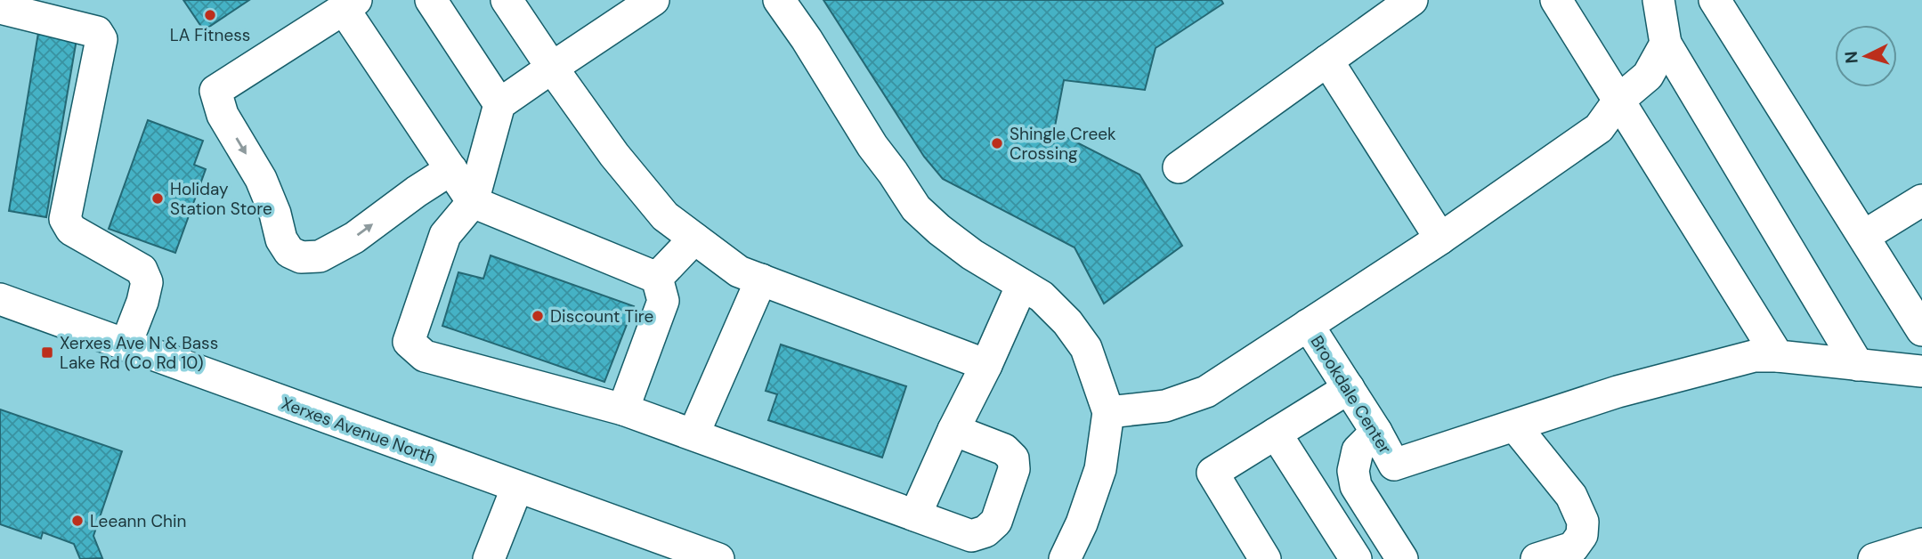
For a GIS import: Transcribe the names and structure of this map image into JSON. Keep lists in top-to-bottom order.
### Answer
{
  "streets": {
    "street": ["Brookdale Center", "Xerxes Avenue North"]
  },
  "places": {
    "other": [
      "LA Fitness",
      "Shingle Creek Crossing",
      "Holiday Station Store",
      "Discount Tire",
      "Leeann Chin"
    ],
    "transit": ["Xerxes Ave N & Bass Lake Rd (Co Rd 10)"]
  },
  "north": "left"
}
